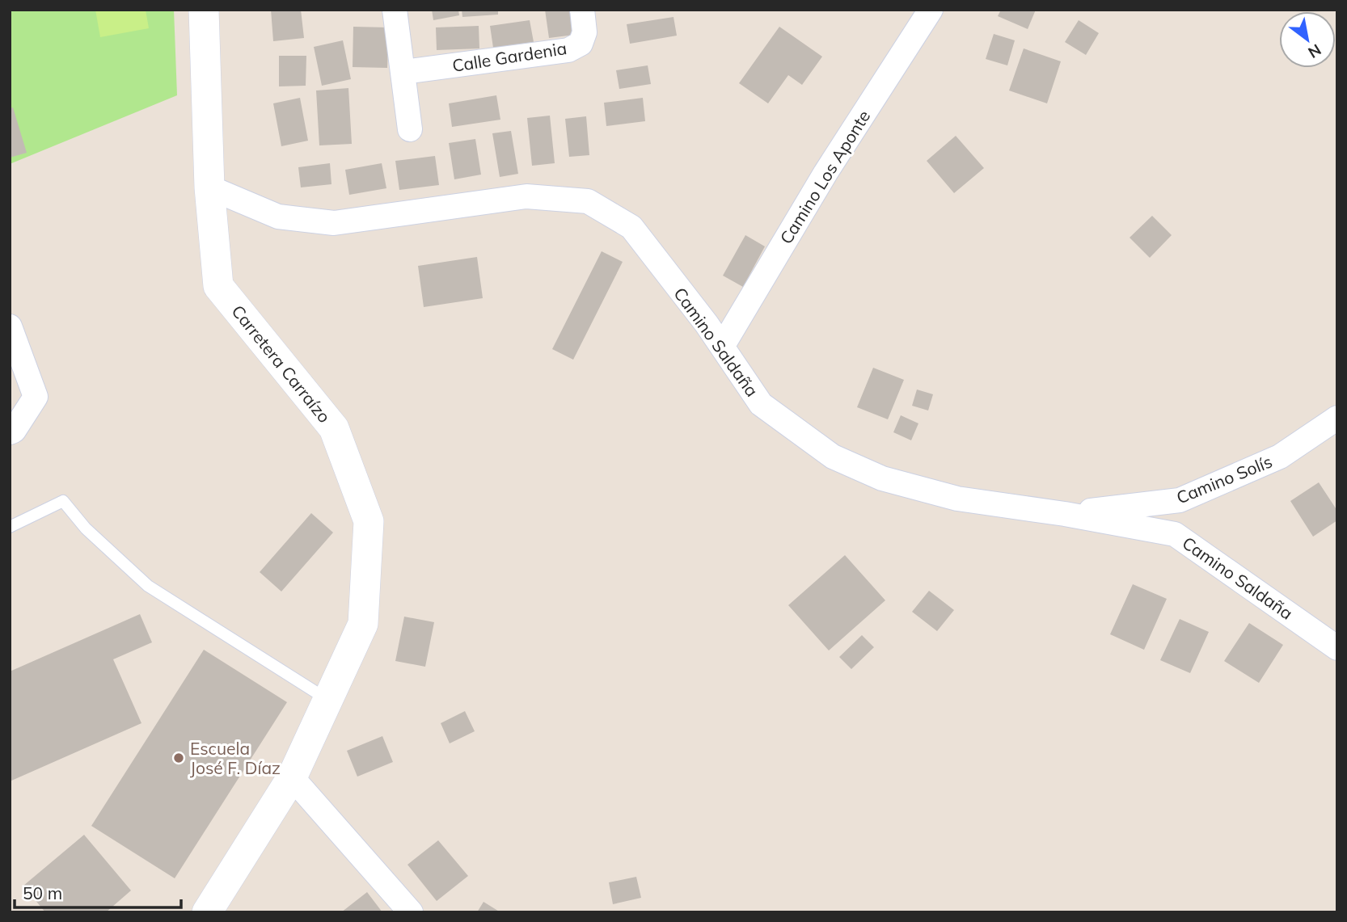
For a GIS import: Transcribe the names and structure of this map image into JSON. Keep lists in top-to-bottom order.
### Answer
{
  "streets": {
    "street": [
      "Calle Gardenia",
      "Camino Los Aponte",
      "Camino Saldaña",
      "Carretera Carraízo",
      "Camino Solís"
    ]
  },
  "crossings": [
    ["Camino Los Aponte", "Camino Saldaña"],
    ["Camino Saldaña", "Carretera Carraízo"],
    ["Camino Saldaña", "Camino Solís"]
  ],
  "places": ["Escuela José F. Díaz"],
  "scale_bar": "50 m",
  "north": "bottom right"
}
